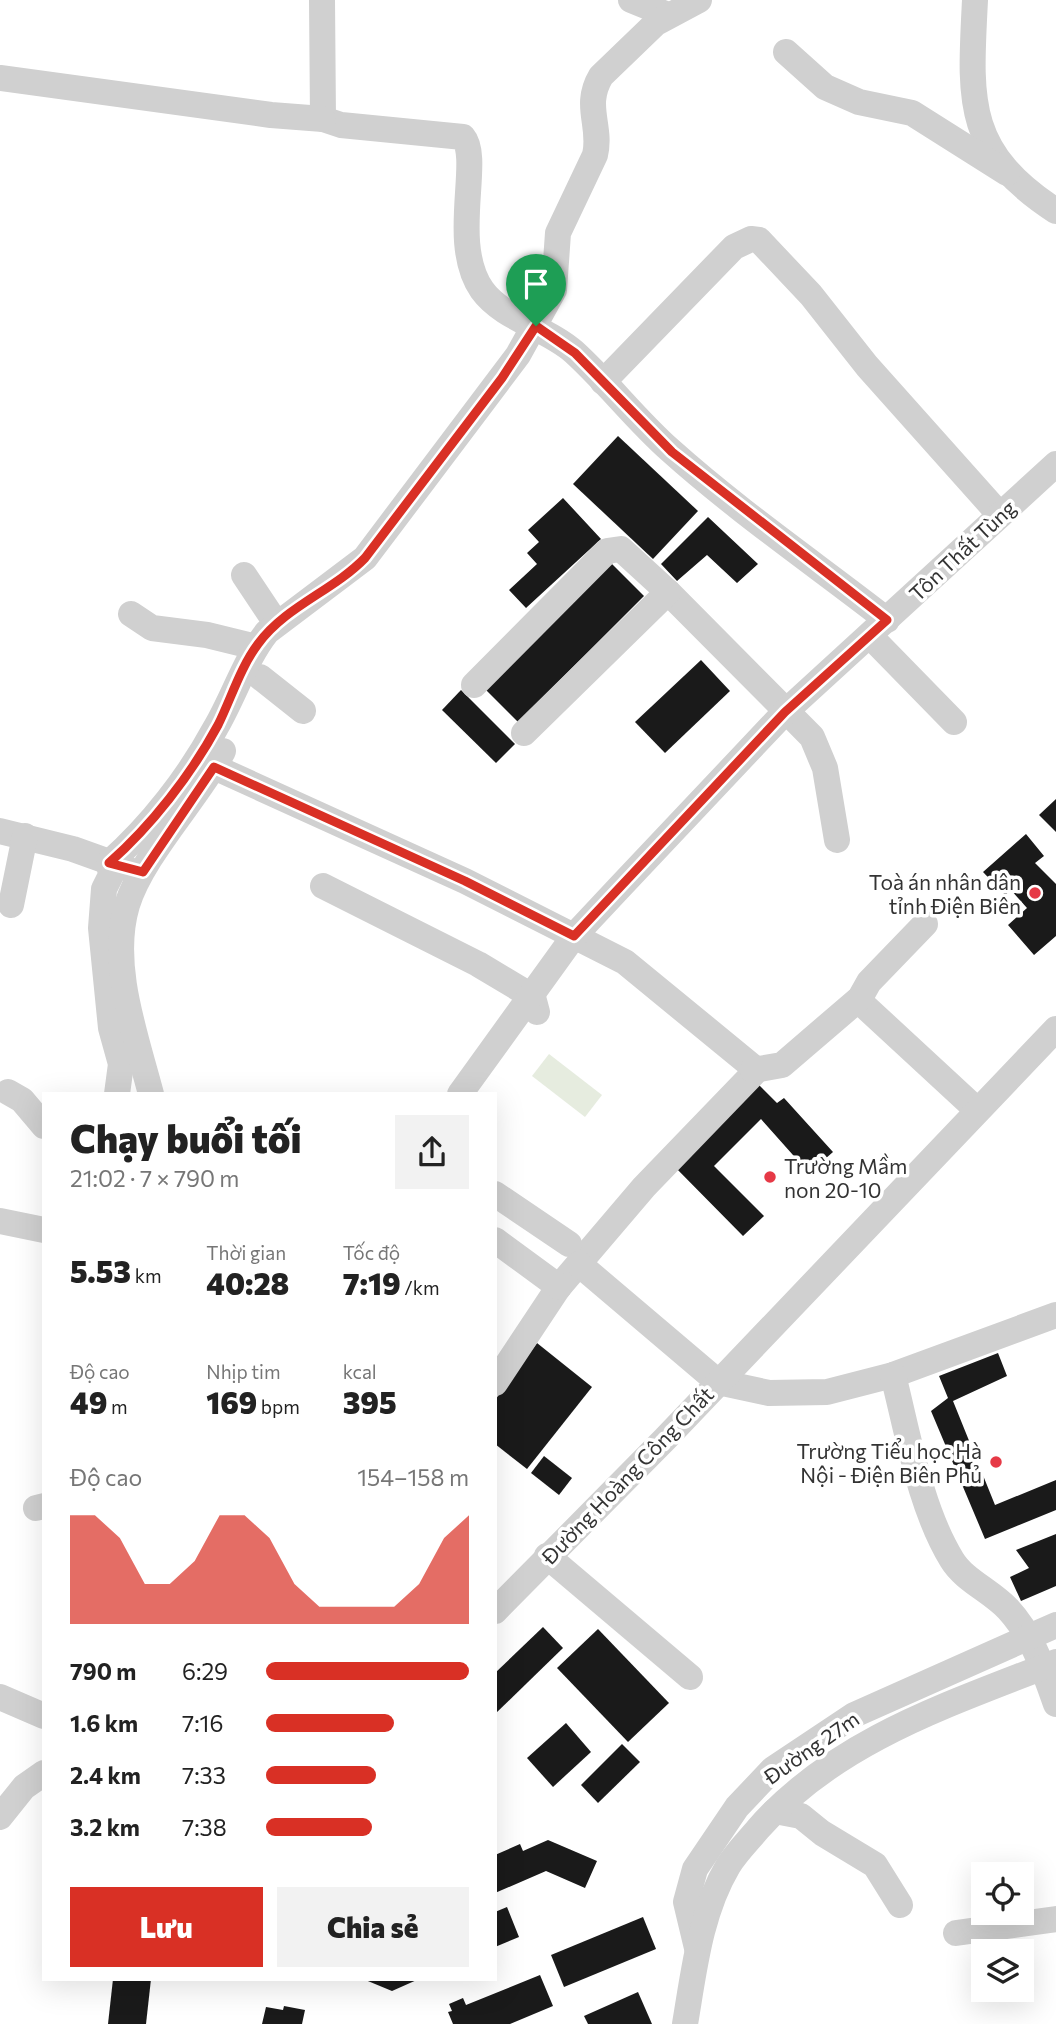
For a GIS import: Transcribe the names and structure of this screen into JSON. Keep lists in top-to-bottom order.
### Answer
{
  "streets": {
    "street": ["Tôn Thất Tùng", "Đường Hoàng Công Chất", "Đường 27m"]
  },
  "places": ["Toà án nhân dân tỉnh Điện Biên", "Trường Mầm non 20-10", "Trường Tiểu học Hà Nội - Điện Biên Phủ"],
  "page": {
    "heading": ["Chạy buổi tối", "21:02 · 7 × 790 m"],
    "stats": [
      ["5.53 km"],
      ["Thời gian", "40:28"],
      ["Tốc độ", "7:19 /km"],
      ["Độ cao", "49 m"],
      ["Nhịp tim", "169 bpm"],
      ["kcal", "395"]
    ],
    "chart": ["Độ cao", "154–158 m"],
    "list": [
      {
        "name": "790 m",
        "note": "6:29"
      },
      {
        "name": "1.6 km",
        "note": "7:16"
      },
      {
        "name": "2.4 km",
        "note": "7:33"
      },
      {
        "name": "3.2 km",
        "note": "7:38"
      }
    ],
    "buttons": ["Lưu", "Chia sẻ"]
  }
}
